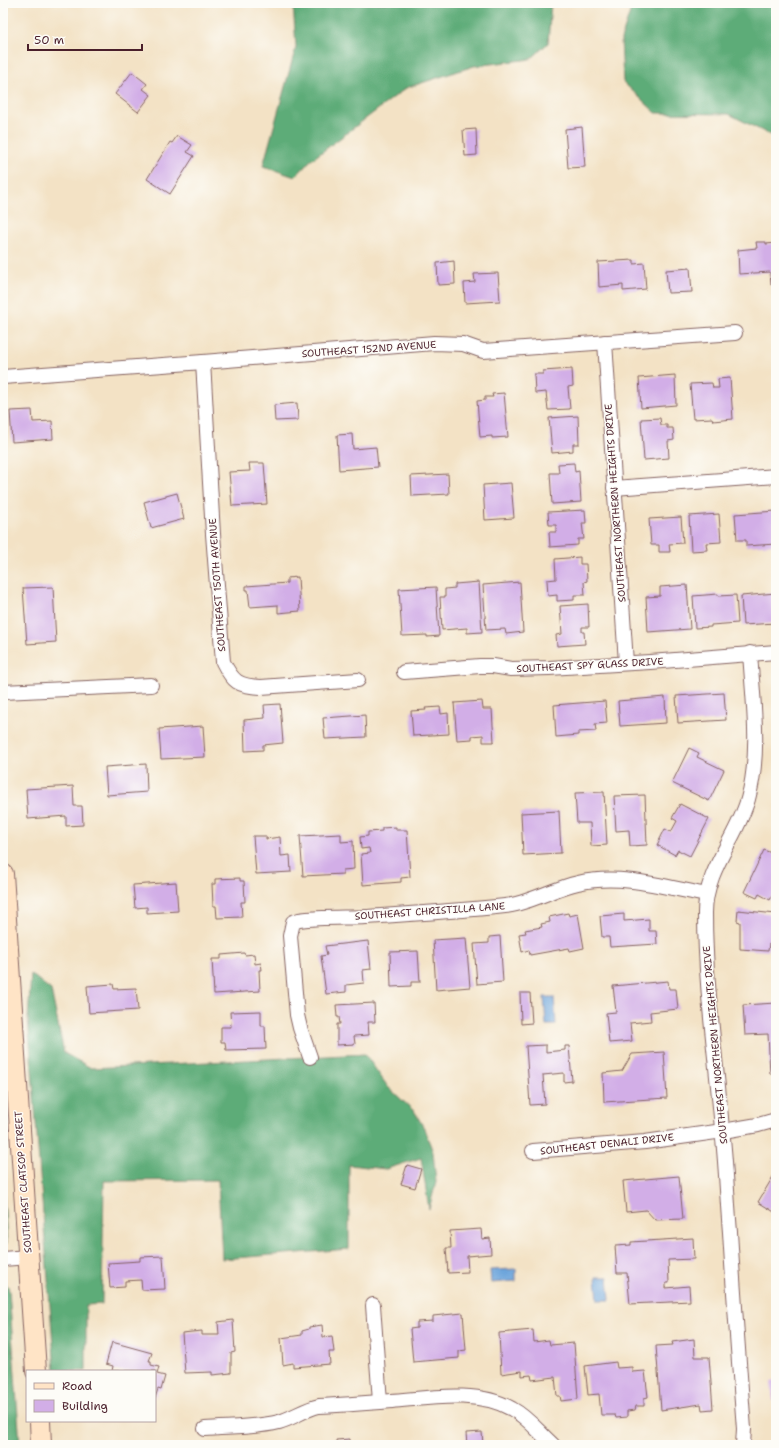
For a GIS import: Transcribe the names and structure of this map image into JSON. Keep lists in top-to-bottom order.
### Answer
{
  "streets": {
    "street": [
      "SOUTHEAST 152ND AVENUE",
      "SOUTHEAST NORTHERN HEIGHTS DRIVE",
      "SOUTHEAST 150TH AVENUE",
      "SOUTHEAST SPY GLASS DRIVE",
      "SOUTHEAST CHRISTILLA LANE",
      "SOUTHEAST DENALI DRIVE",
      "SOUTHEAST CLATSOP STREET"
    ]
  },
  "crossings": [
    ["SOUTHEAST 152ND AVENUE", "SOUTHEAST NORTHERN HEIGHTS DRIVE"],
    ["SOUTHEAST 152ND AVENUE", "SOUTHEAST 150TH AVENUE"],
    ["SOUTHEAST NORTHERN HEIGHTS DRIVE", "SOUTHEAST SPY GLASS DRIVE"],
    ["SOUTHEAST NORTHERN HEIGHTS DRIVE", "SOUTHEAST CHRISTILLA LANE"],
    ["SOUTHEAST NORTHERN HEIGHTS DRIVE", "SOUTHEAST DENALI DRIVE"]
  ],
  "legend": ["Road", "Building"],
  "scale_bar": "50 m"
}
